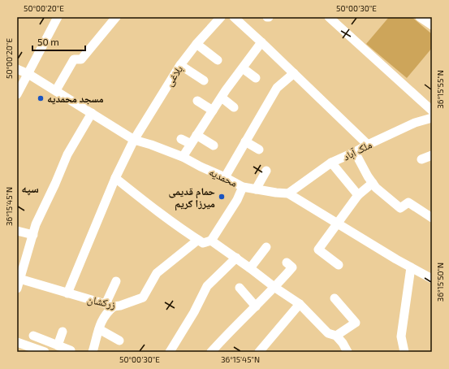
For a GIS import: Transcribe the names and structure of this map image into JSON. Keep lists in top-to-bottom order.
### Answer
{
  "streets": {
    "street": [
      "بلاغی",
      "ملک آباد",
      "محمدیه",
      "زرکشان"
    ]
  },
  "crossings": [
    ["بلاغی", "محمدیه"],
    ["بلاغی", "زرکشان"],
    ["ملک آباد", "محمدیه"]
  ],
  "districts": ["سپه"],
  "places": ["مسجد محمدیه", "حمام قدیمی میرزا کریم"],
  "scale_bar": "50 m",
  "coordinates": [
    "50°00'20\"E",
    "50°00'30\"E",
    "36°15'55\"N",
    "36°15'45\"N",
    "36°15'50\"N"
  ]
}
